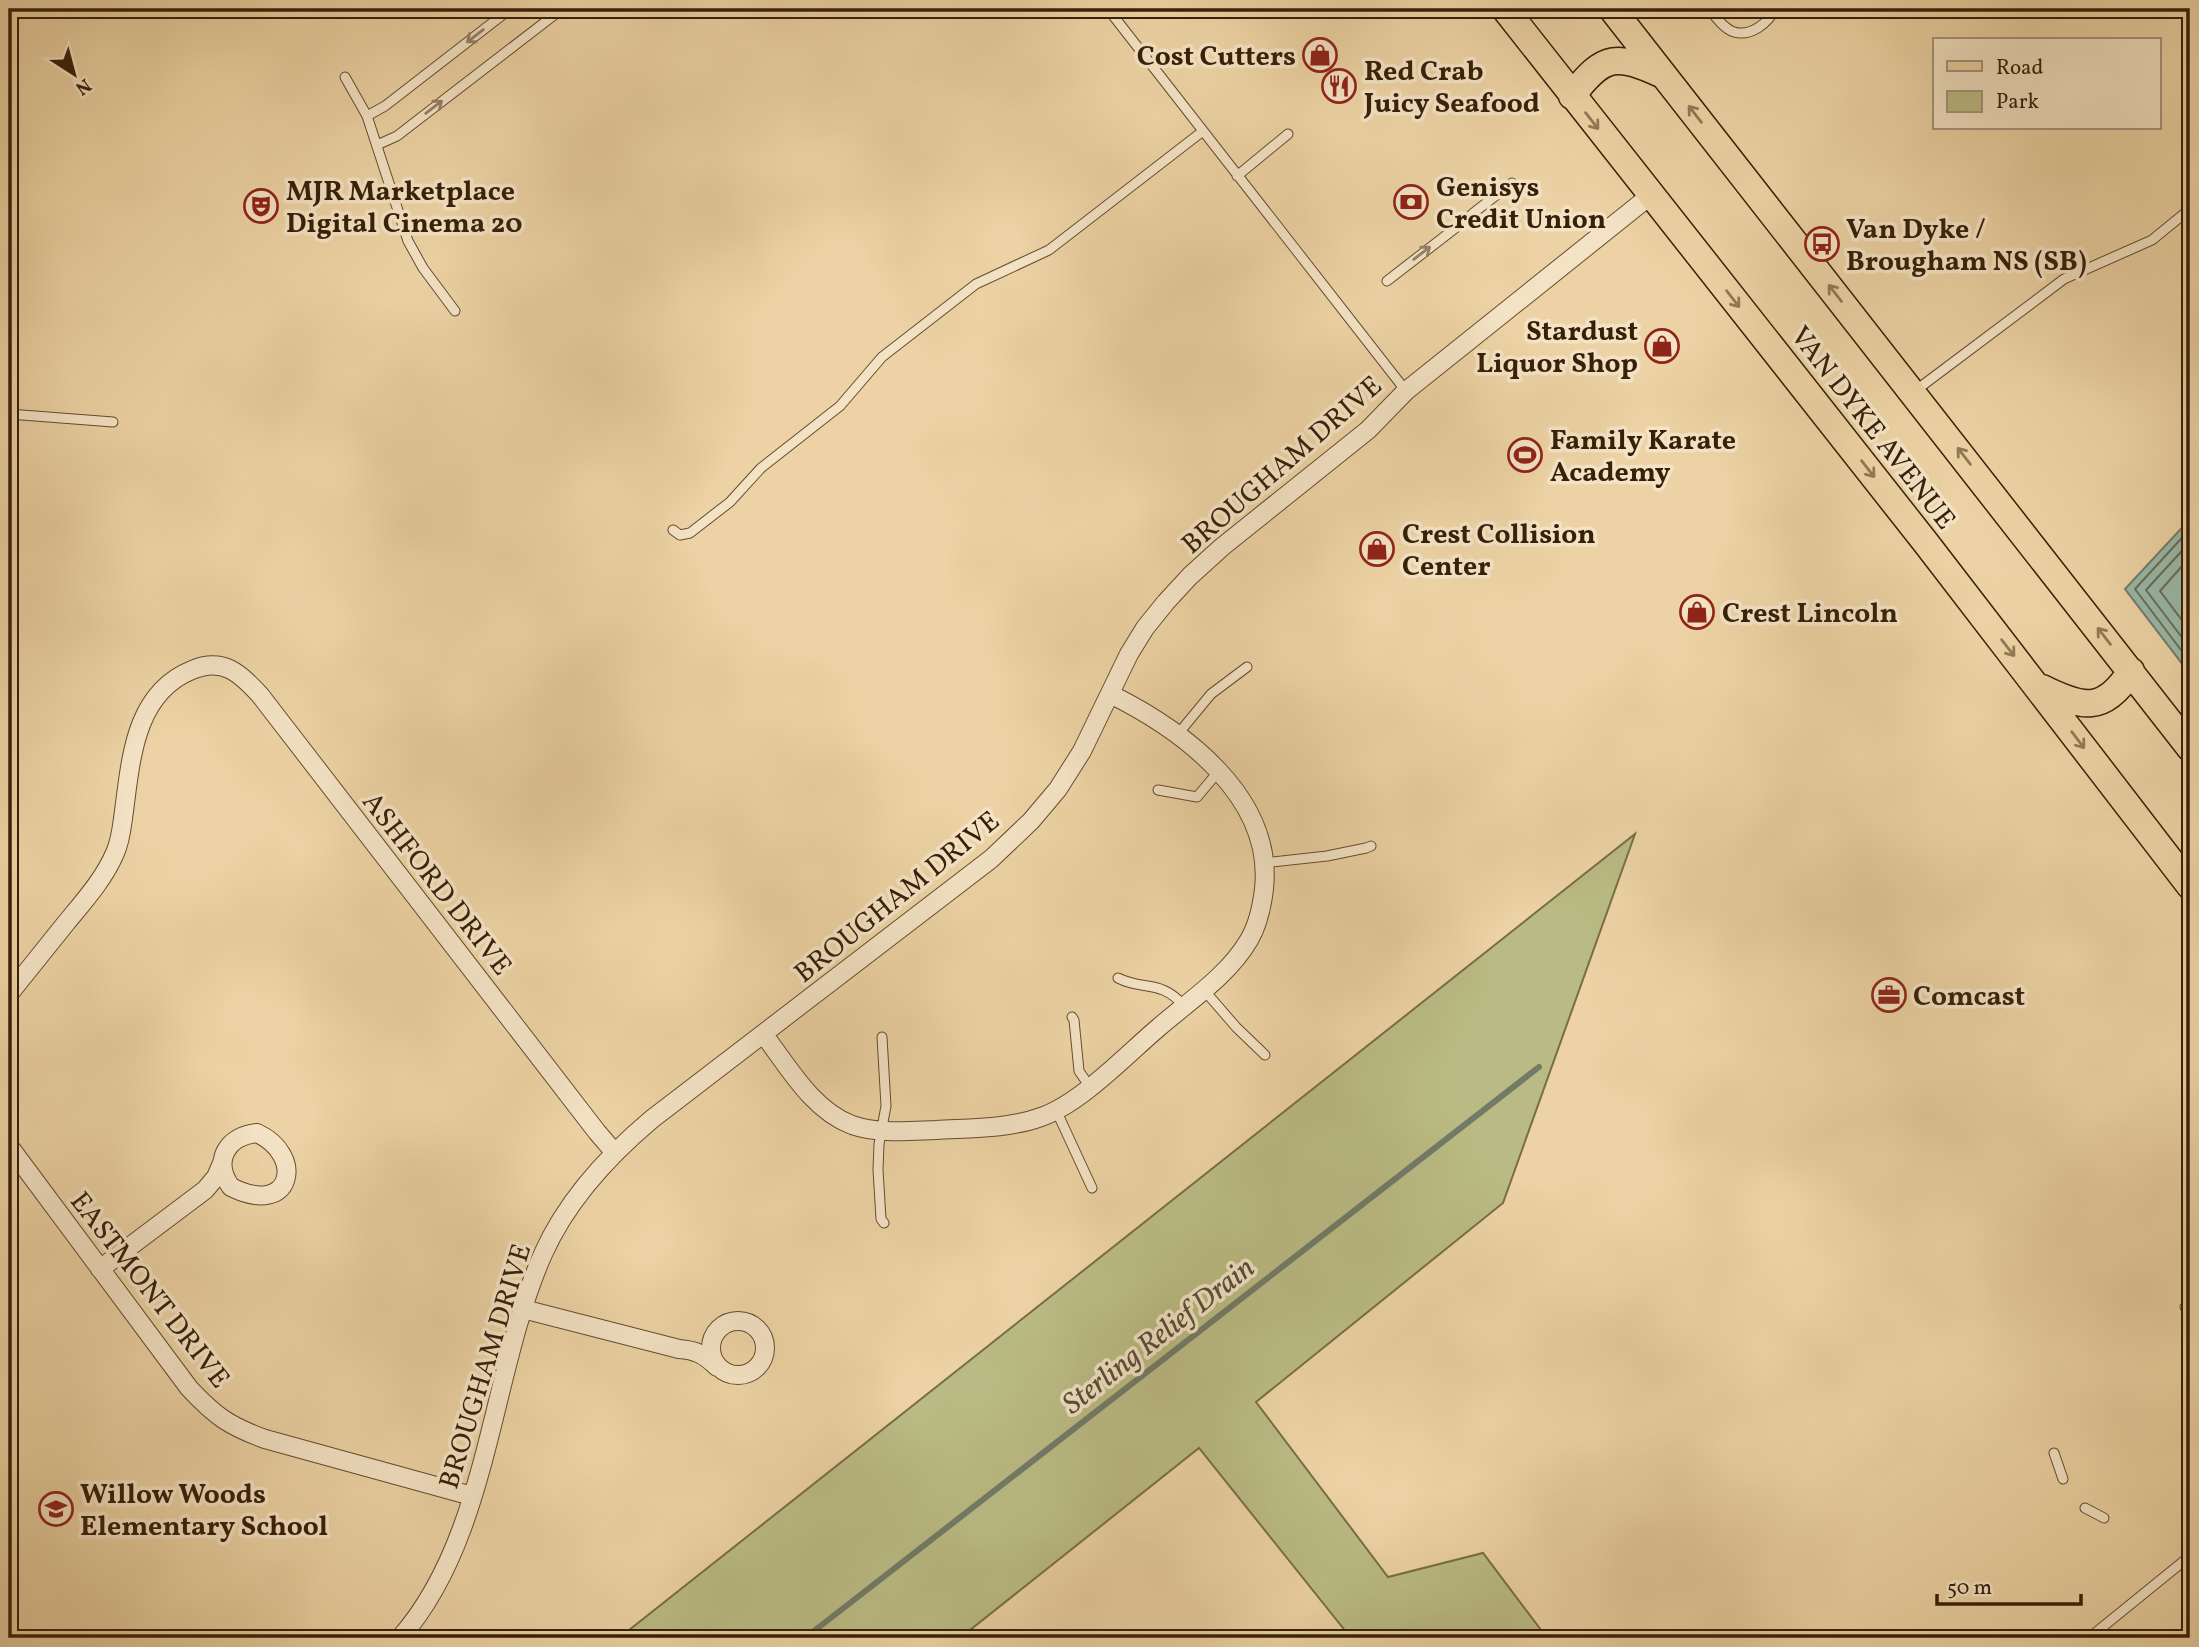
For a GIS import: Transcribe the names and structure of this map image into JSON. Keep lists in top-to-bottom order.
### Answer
{
  "streets": {
    "main road": ["VAN DYKE AVENUE"],
    "street": ["BROUGHAM DRIVE", "ASHFORD DRIVE", "EASTMONT DRIVE"]
  },
  "crossings": [
    ["VAN DYKE AVENUE", "BROUGHAM DRIVE"],
    ["BROUGHAM DRIVE", "ASHFORD DRIVE"],
    ["BROUGHAM DRIVE", "EASTMONT DRIVE"]
  ],
  "water": ["Sterling Relief Drain"],
  "places": {
    "shop": [
      "Cost Cutters",
      "Stardust Liquor Shop",
      "Crest Collision Center",
      "Crest Lincoln"
    ],
    "restaurant": ["Red Crab Juicy Seafood"],
    "bank": ["Genisys Credit Union"],
    "theatre": ["MJR Marketplace Digital Cinema 20"],
    "bus stop": ["Van Dyke / Brougham NS (SB)"],
    "sports": ["Family Karate Academy"],
    "office": ["Comcast"],
    "school or university": ["Willow Woods Elementary School"]
  },
  "legend": ["Road", "Park"],
  "scale_bar": "50 m",
  "north": "bottom right"
}
